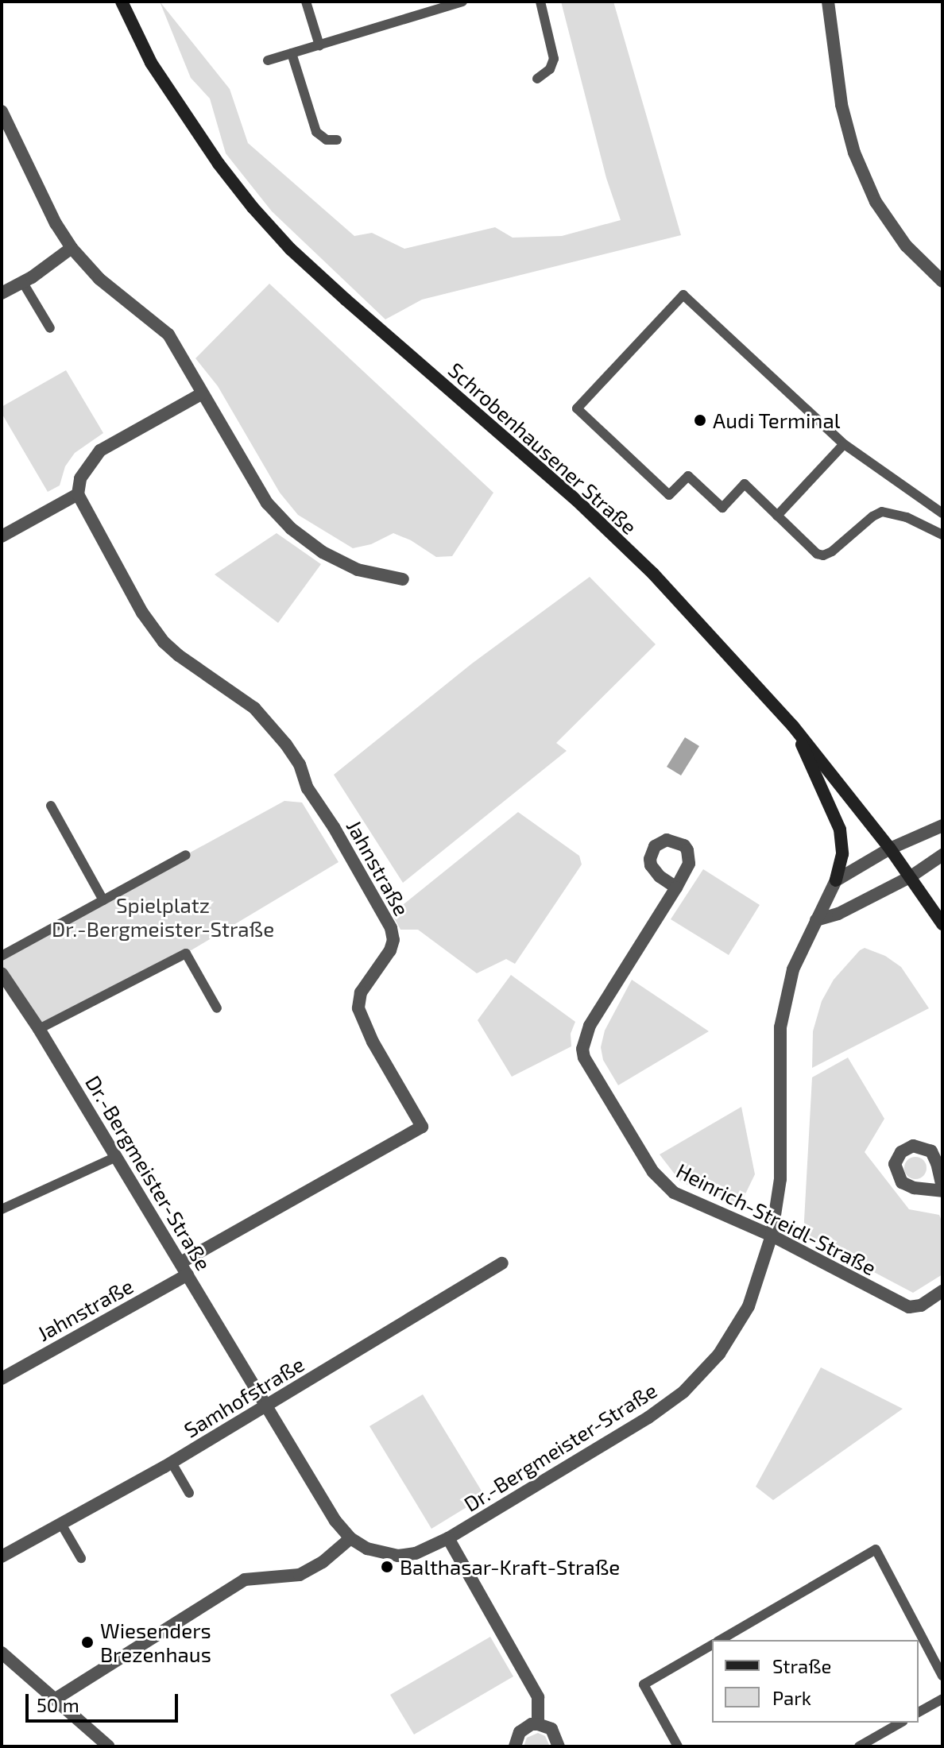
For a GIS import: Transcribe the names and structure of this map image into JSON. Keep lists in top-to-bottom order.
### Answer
{
  "streets": {
    "main road": ["Schrobenhausener Straße"],
    "street": [
      "Jahnstraße",
      "Dr.-Bergmeister-Straße",
      "Heinrich-Streidl-Straße",
      "Samhofstraße"
    ]
  },
  "crossings": [
    ["Jahnstraße", "Dr.-Bergmeister-Straße"],
    ["Dr.-Bergmeister-Straße", "Heinrich-Streidl-Straße"],
    ["Dr.-Bergmeister-Straße", "Samhofstraße"]
  ],
  "parks": ["Spielplatz Dr.-Bergmeister-Straße"],
  "places": ["Audi Terminal", "Balthasar-Kraft-Straße", "Wiesenders Brezenhaus"],
  "legend": ["Straße", "Park"],
  "scale_bar": "50 m"
}
